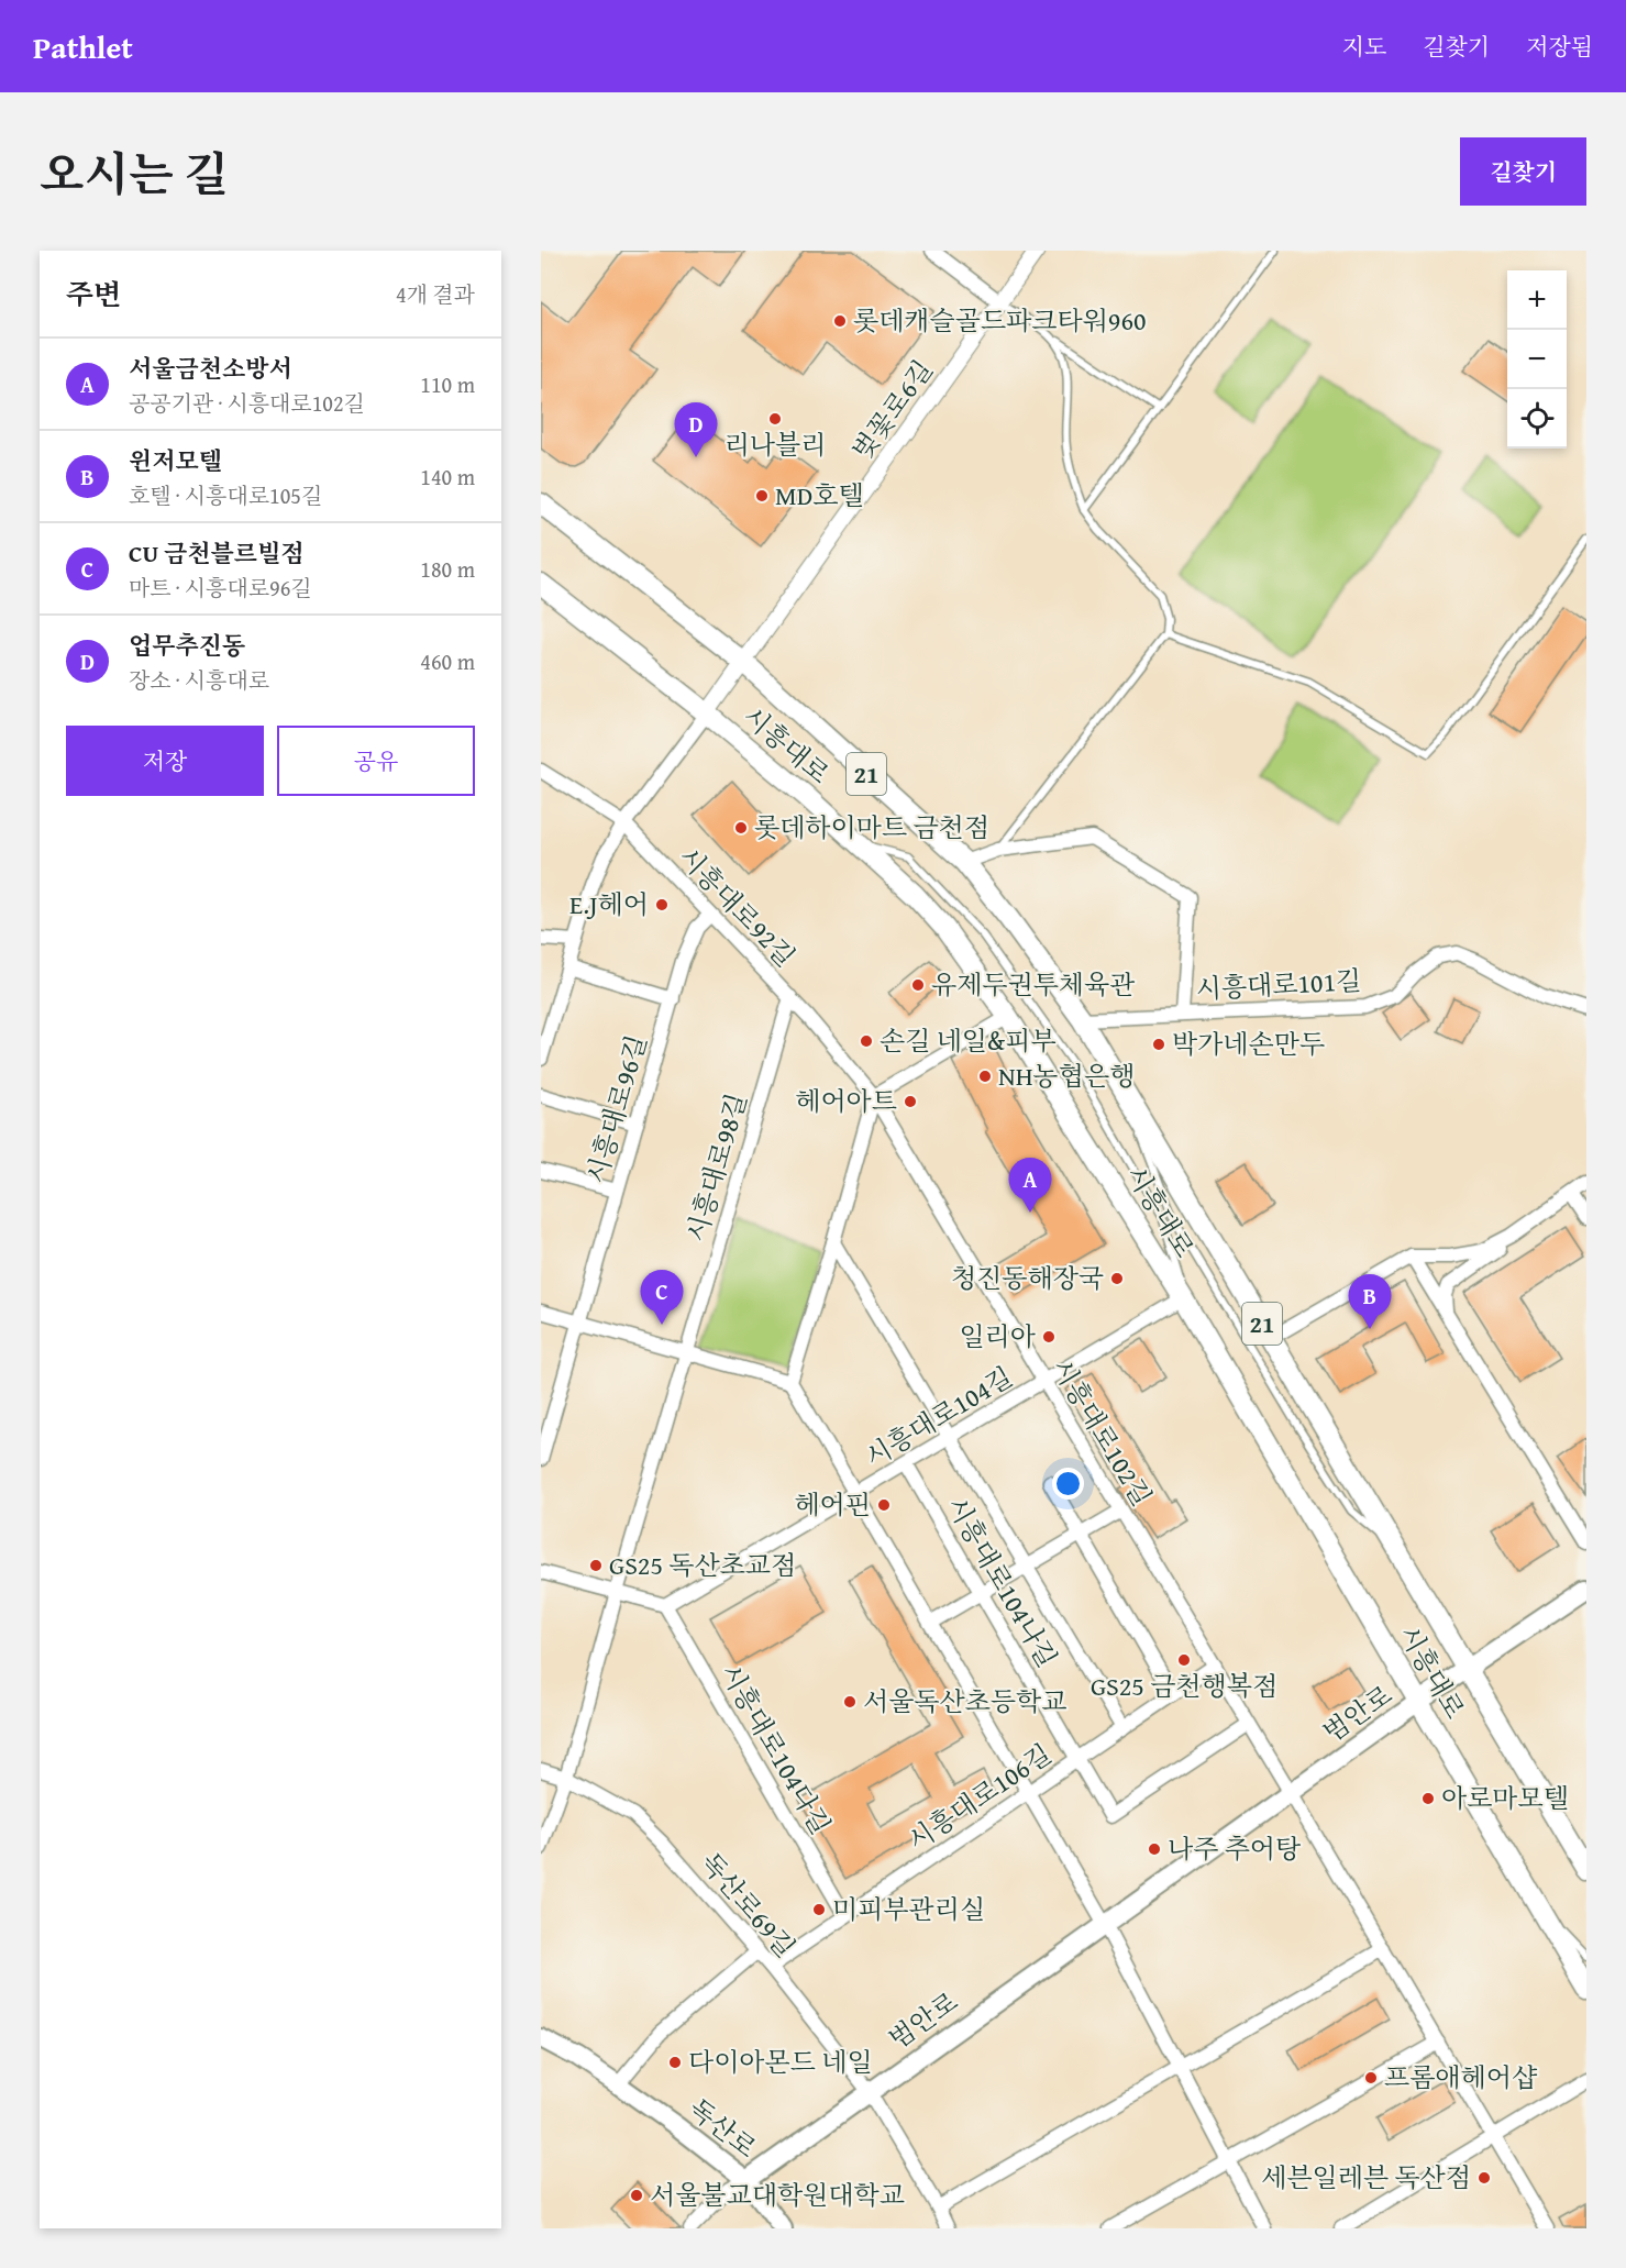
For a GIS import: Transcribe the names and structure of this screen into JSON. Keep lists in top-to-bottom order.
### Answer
{
  "streets": {
    "main road": [
      "시흥대로",
      "21",
      "범안로",
      "독산로"
    ],
    "street": [
      "벚꽃로6길",
      "시흥대로92길",
      "시흥대로101길",
      "시흥대로96길",
      "시흥대로98길",
      "시흥대로104길",
      "시흥대로102길",
      "시흥대로104나길",
      "시흥대로104다길",
      "시흥대로106길",
      "독산로69길"
    ]
  },
  "crossings": [
    ["벚꽃로6길", "시흥대로"],
    ["시흥대로", "시흥대로101길"],
    ["시흥대로", "시흥대로104길"],
    ["시흥대로", "범안로"],
    ["시흥대로92길", "시흥대로96길"],
    ["시흥대로92길", "시흥대로98길"],
    ["시흥대로92길", "시흥대로102길"],
    ["시흥대로98길", "독산로69길"],
    ["시흥대로104길", "시흥대로102길"],
    ["시흥대로104길", "시흥대로104나길"],
    ["시흥대로104길", "시흥대로104다길"],
    ["시흥대로104길", "시흥대로106길"],
    ["시흥대로102길", "시흥대로104나길"],
    ["시흥대로102길", "범안로"],
    ["시흥대로102길", "시흥대로106길"],
    ["시흥대로104나길", "시흥대로106길"],
    ["범안로", "독산로69길"],
    ["범안로", "독산로"],
    ["시흥대로104다길", "시흥대로106길"],
    ["시흥대로106길", "독산로69길"]
  ],
  "places": [
    "롯데캐슬골드파크타워960",
    "리나블리",
    "MD호텔",
    "롯데하이마트 금천점",
    "E.J헤어",
    "유제두권투체육관",
    "손길 네일&피부",
    "박가네손만두",
    "NH농협은행",
    "헤어아트",
    "청진동해장국",
    "일리아",
    "헤어핀",
    "GS25 독산초교점",
    "GS25 금천행복점",
    "서울독산초등학교",
    "아로마모텔",
    "나주 추어탕",
    "미피부관리실",
    "다이아몬드 네일",
    "프롬애헤어샵",
    "세븐일레븐 독산점",
    "서울불교대학원대학교"
  ],
  "page": {
    "header": "Pathlet",
    "nav": ["지도", "길찾기", "저장됨"],
    "title": "오시는 길",
    "buttons": [
      "길찾기",
      ["저장", "공유"]
    ],
    "heading": ["주변", "4개 결과"],
    "map_buttons": ["+", "−"],
    "list": [
      {
        "mark": "A",
        "name": "서울금천소방서",
        "note": "공공기관 · 시흥대로102길",
        "value": "110 m"
      },
      {
        "mark": "B",
        "name": "윈저모텔",
        "note": "호텔 · 시흥대로105길",
        "value": "140 m"
      },
      {
        "mark": "C",
        "name": "CU 금천블르빌점",
        "note": "마트 · 시흥대로96길",
        "value": "180 m"
      },
      {
        "mark": "D",
        "name": "업무추진동",
        "note": "장소 · 시흥대로",
        "value": "460 m"
      }
    ],
    "pins": [
      "D",
      "A",
      "C",
      "B"
    ]
  }
}
